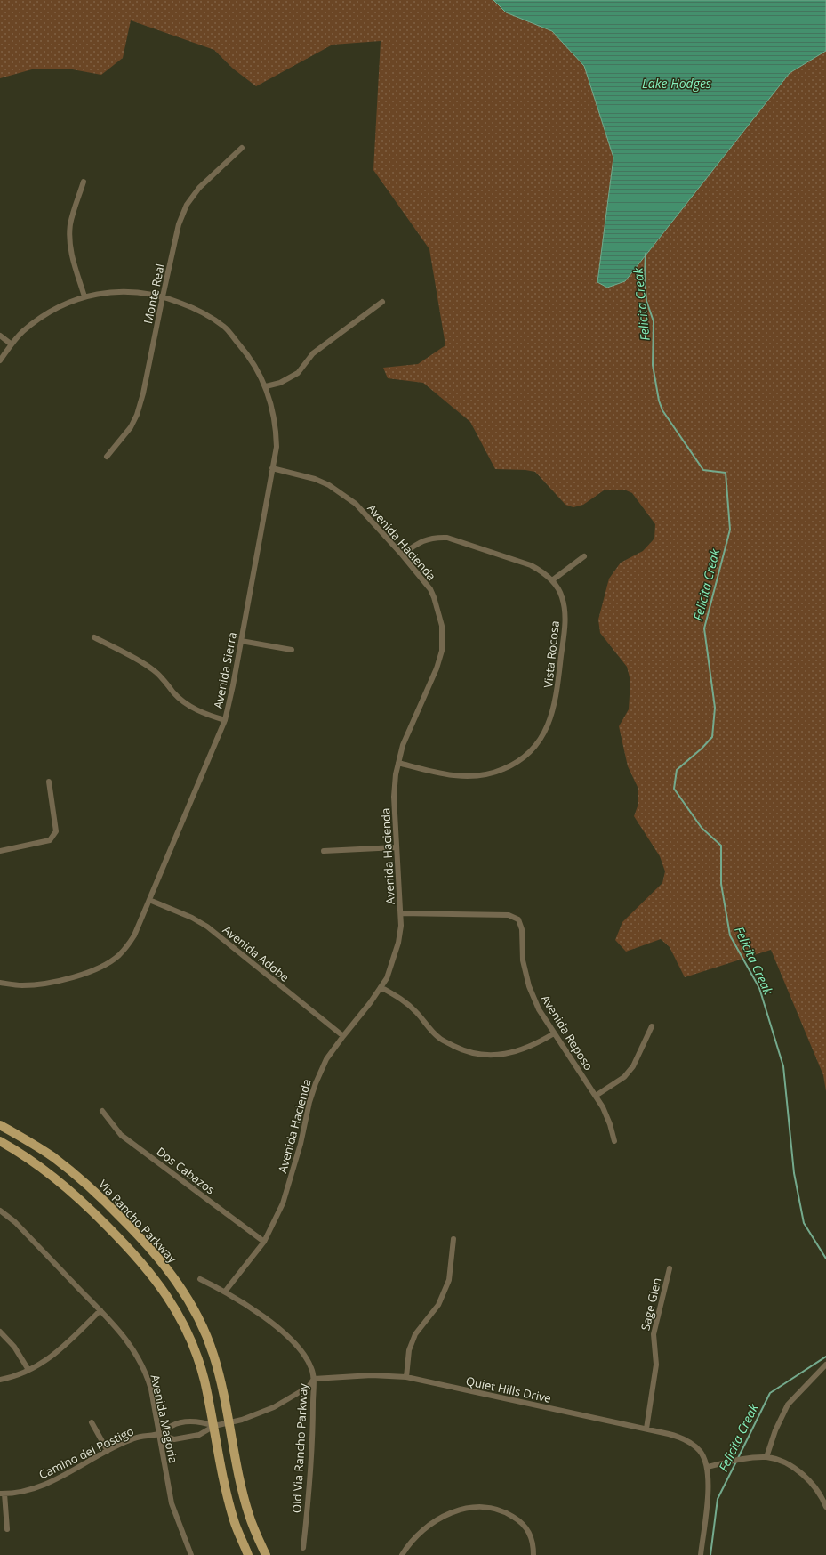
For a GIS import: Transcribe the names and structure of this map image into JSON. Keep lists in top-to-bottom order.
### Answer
{
  "streets": {
    "main road": ["Via Rancho Parkway"],
    "street": [
      "Monte Real",
      "Avenida Hacienda",
      "Vista Rocosa",
      "Avenida Sierra",
      "Avenida Adobe",
      "Avenida Reposo",
      "Dos Cabazos",
      "Sage Glen",
      "Quiet Hills Drive",
      "Avenida Magoria",
      "Old Via Rancho Parkway",
      "Camino del Postigo"
    ]
  },
  "crossings": [
    ["Monte Real", "Avenida Sierra"],
    ["Avenida Hacienda", "Vista Rocosa"],
    ["Avenida Hacienda", "Avenida Sierra"],
    ["Avenida Hacienda", "Avenida Adobe"],
    ["Avenida Hacienda", "Avenida Reposo"],
    ["Avenida Hacienda", "Dos Cabazos"],
    ["Avenida Hacienda", "Old Via Rancho Parkway"],
    ["Avenida Sierra", "Avenida Adobe"],
    ["Sage Glen", "Quiet Hills Drive"],
    ["Quiet Hills Drive", "Old Via Rancho Parkway"],
    ["Avenida Magoria", "Camino del Postigo"]
  ],
  "water": ["Lake Hodges", "Felicita Creak"]
}
